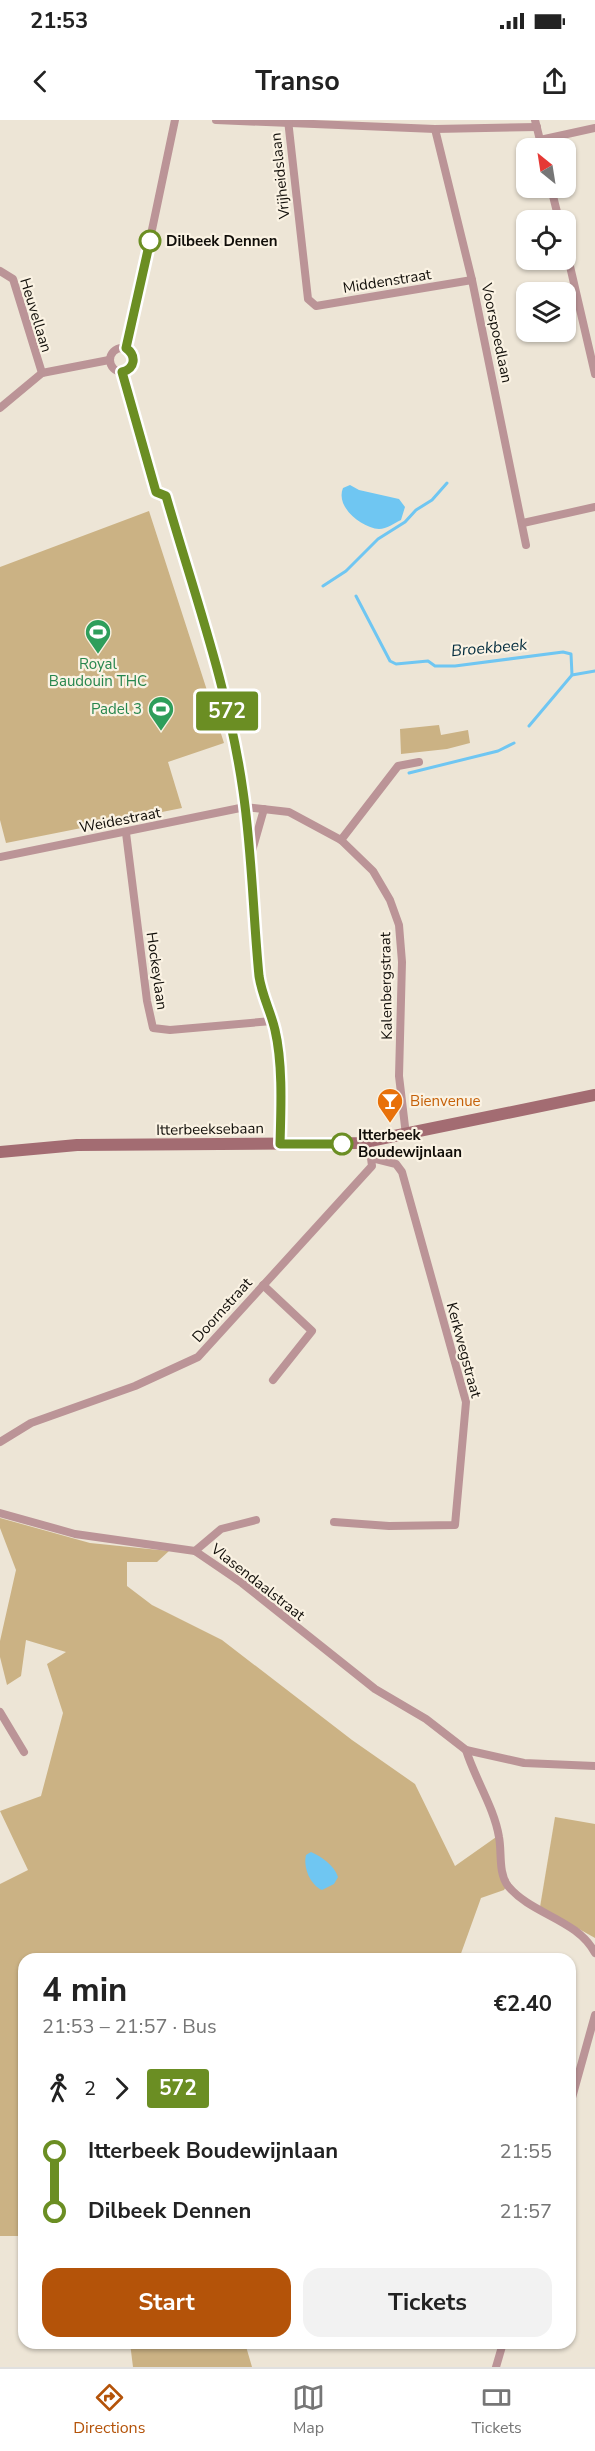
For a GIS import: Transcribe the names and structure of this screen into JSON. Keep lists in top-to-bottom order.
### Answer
{
  "streets": {
    "main road": ["Itterbeeksebaan"],
    "street": [
      "Vrijheidslaan",
      "Middenstraat",
      "Heuvellaan",
      "Voorspoedlaan",
      "Weidestraat",
      "Hockeylaan",
      "Kalenbergstraat",
      "Doornstraat",
      "Kerkwegstraat",
      "Vlasendaalstraat"
    ]
  },
  "crossings": [
    ["Vrijheidslaan", "Middenstraat"],
    ["Middenstraat", "Voorspoedlaan"],
    ["Weidestraat", "Hockeylaan"],
    ["Weidestraat", "Kalenbergstraat"],
    ["Kalenbergstraat", "Itterbeeksebaan"],
    ["Doornstraat", "Kerkwegstraat"]
  ],
  "water": ["Broekbeek"],
  "places": {
    "other": ["Dilbeek Dennen", "Itterbeek Boudewijnlaan"],
    "sports": ["Royal Baudouin THC", "Padel 3"],
    "bar": ["Bienvenue"]
  },
  "lines": ["bus line 572"],
  "north": "top left",
  "page": {
    "status": "21:53",
    "header": "Transo",
    "on_map": "572",
    "heading": ["4 min", "21:53 – 21:57 · Bus", "€2.40"],
    "legs": ["2", "572"],
    "list": [
      {
        "name": "Itterbeek Boudewijnlaan",
        "value": "21:55"
      },
      {
        "name": "Dilbeek Dennen",
        "value": "21:57"
      }
    ],
    "buttons": ["Start", "Tickets"],
    "tabs": ["Directions", "Map", "Tickets"]
  }
}
